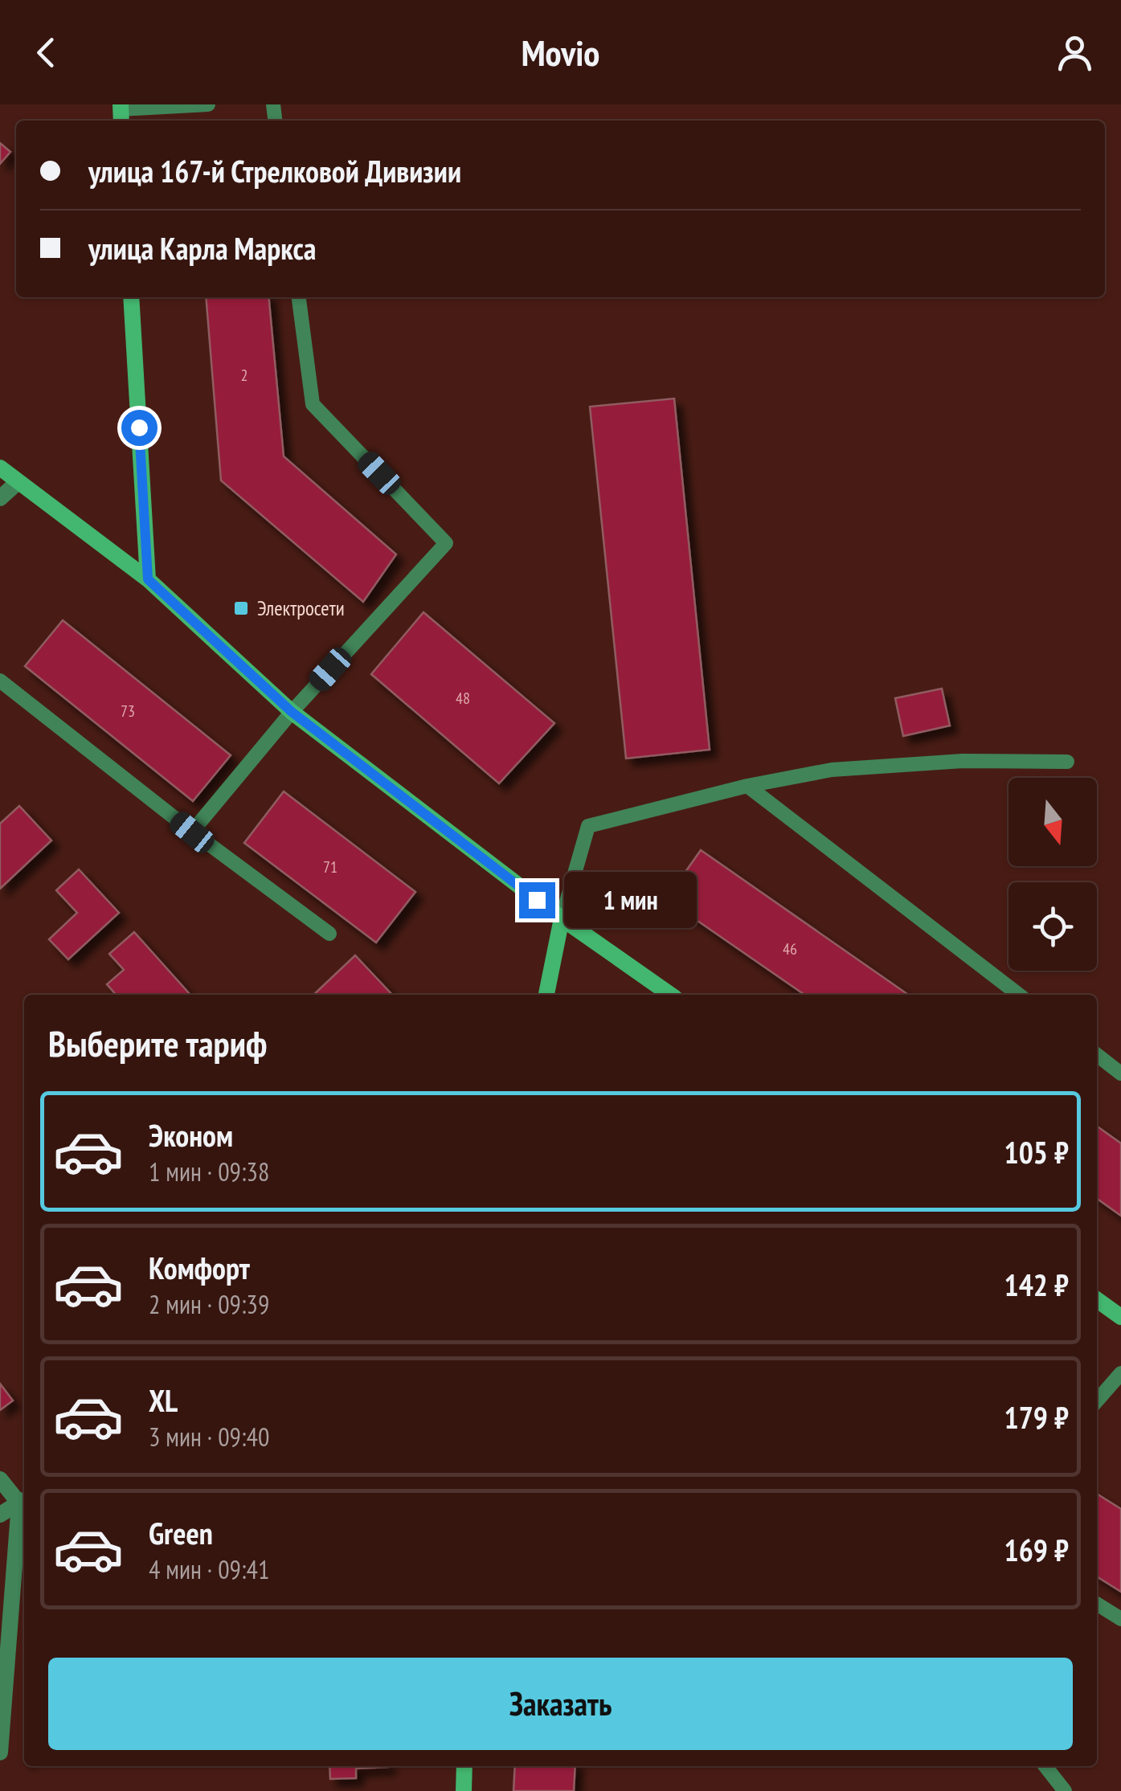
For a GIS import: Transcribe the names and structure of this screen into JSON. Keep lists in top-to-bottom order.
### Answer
{
  "places": {
    "transit": ["Электросети"]
  },
  "house_numbers": [
    "2",
    "48",
    "73",
    "71",
    "46"
  ],
  "north": "bottom",
  "page": {
    "header": "Movio",
    "banner": ["улица 167-й Стрелковой Дивизии", "улица Карла Маркса"],
    "bubble": "1 мин",
    "heading": "Выберите тариф",
    "list": [
      {
        "name": "Эконом",
        "note": "1 мин · 09:38",
        "value": "105 ₽"
      },
      {
        "name": "Комфорт",
        "note": "2 мин · 09:39",
        "value": "142 ₽"
      },
      {
        "name": "XL",
        "note": "3 мин · 09:40",
        "value": "179 ₽"
      },
      {
        "name": "Green",
        "note": "4 мин · 09:41",
        "value": "169 ₽"
      }
    ],
    "buttons": "Заказать"
  }
}
